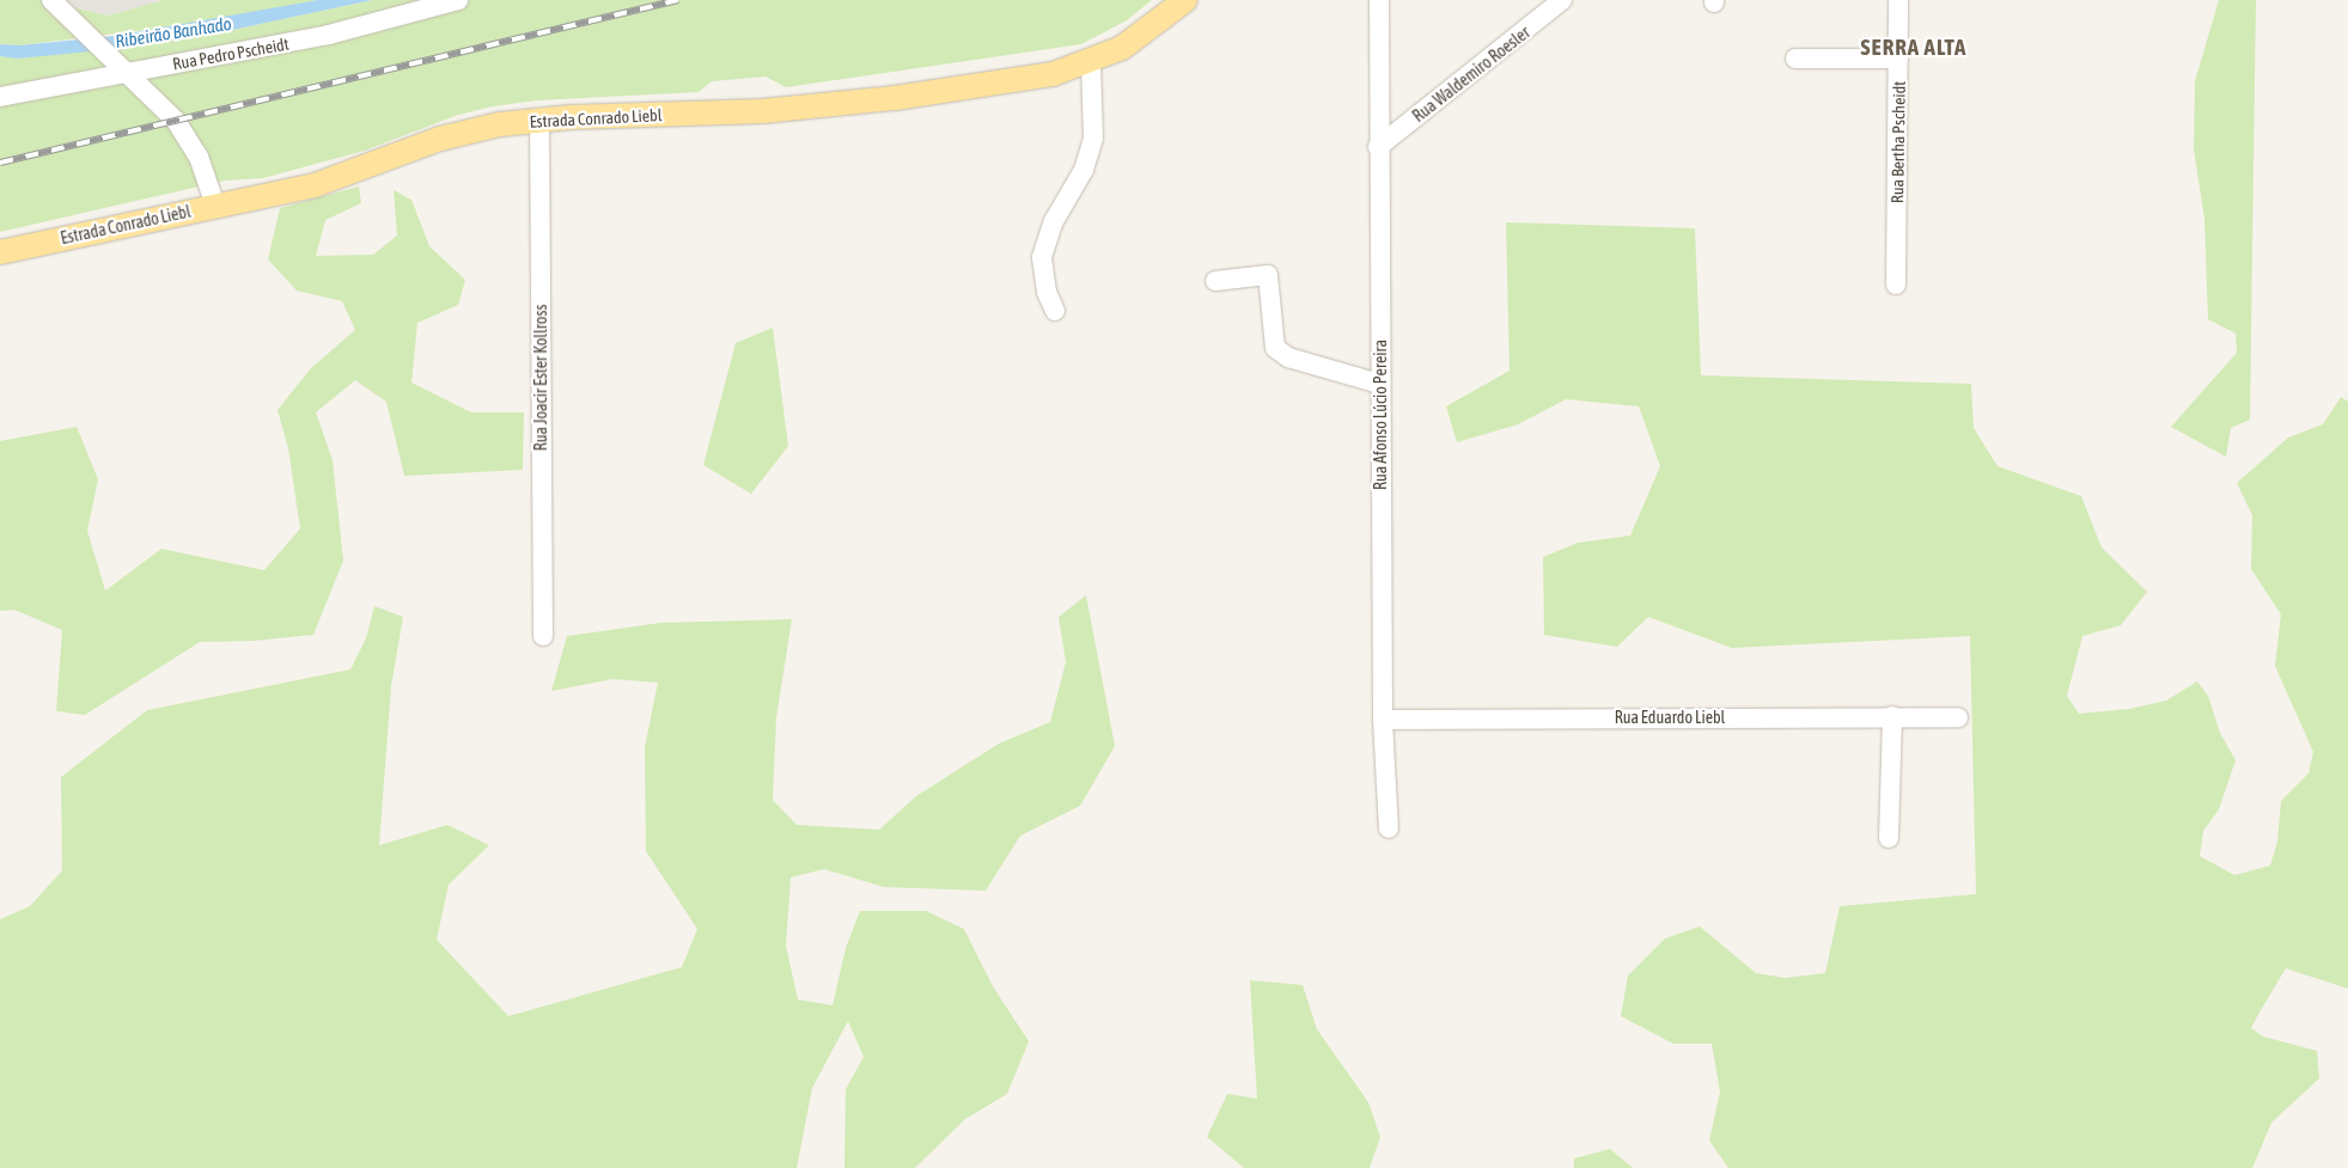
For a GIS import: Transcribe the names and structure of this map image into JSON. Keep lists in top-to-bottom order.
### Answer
{
  "streets": {
    "main road": ["Estrada Conrado Liebl"],
    "street": [
      "Rua Pedro Pscheidt",
      "Rua Waldemiro Roesler",
      "Rua Bertha Pscheidt",
      "Rua Joacir Ester Kollross",
      "Rua Afonso Lúcio Pereira",
      "Rua Eduardo Liebl"
    ]
  },
  "crossings": [
    ["Rua Waldemiro Roesler", "Rua Afonso Lúcio Pereira"],
    ["Estrada Conrado Liebl", "Rua Joacir Ester Kollross"],
    ["Rua Afonso Lúcio Pereira", "Rua Eduardo Liebl"]
  ],
  "districts": ["SERRA ALTA"],
  "water": ["Ribeirão Banhado"]
}
